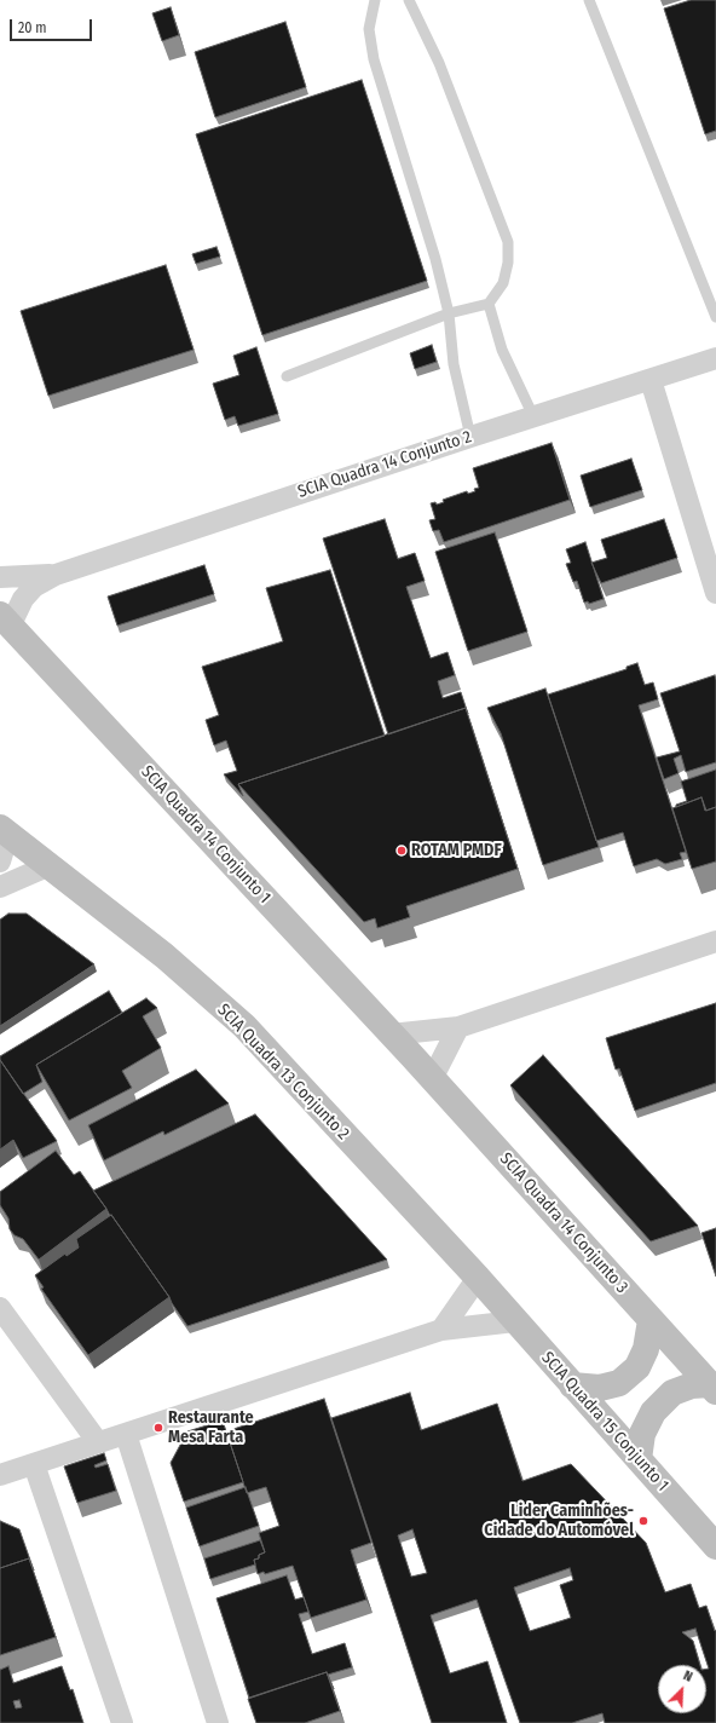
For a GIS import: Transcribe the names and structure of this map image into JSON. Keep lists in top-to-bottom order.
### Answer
{
  "streets": {
    "main road": [
      "SCIA Quadra 14 Conjunto 1",
      "SCIA Quadra 13 Conjunto 2",
      "SCIA Quadra 14 Conjunto 3",
      "SCIA Quadra 15 Conjunto 1"
    ],
    "street": ["SCIA Quadra 14 Conjunto 2"]
  },
  "crossings": [
    ["SCIA Quadra 14 Conjunto 1", "SCIA Quadra 14 Conjunto 3"],
    ["SCIA Quadra 13 Conjunto 2", "SCIA Quadra 15 Conjunto 1"]
  ],
  "places": ["ROTAM PMDF", "Restaurante Mesa Farta", "Lider Caminhões- Cidade do Automóvel"],
  "scale_bar": "20 m",
  "north": "top right"
}
